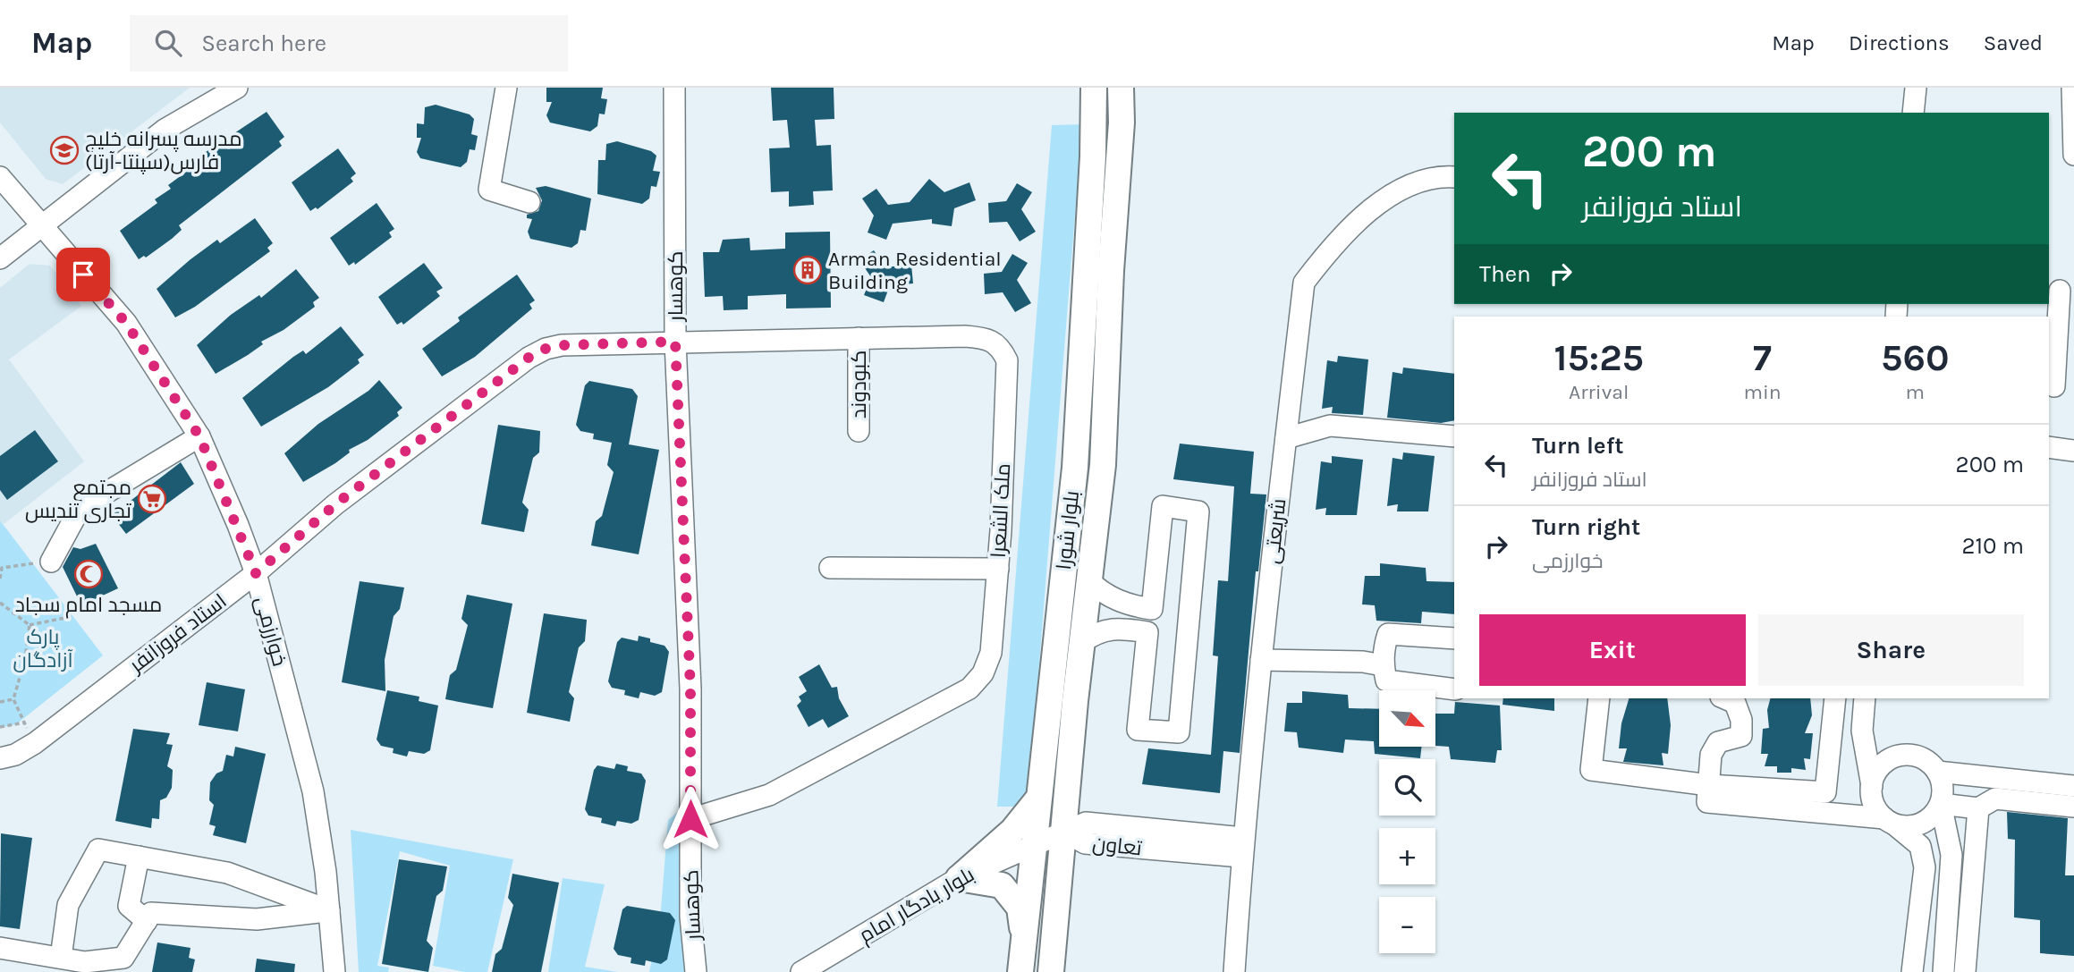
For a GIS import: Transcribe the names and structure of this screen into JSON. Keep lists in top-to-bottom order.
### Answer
{
  "streets": {
    "main road": ["بلوار شورا"],
    "street": [
      "کوهسار",
      "کبودوند",
      "ملک الشعرا",
      "شریعتی",
      "خوارزمی",
      "استاد فروزانفر",
      "تعاون",
      "بلوار یادگار امام"
    ]
  },
  "crossings": [
    ["کوهسار", "ملک الشعرا"],
    ["کوهسار", "استاد فروزانفر"],
    ["کبودوند", "ملک الشعرا"],
    ["ملک الشعرا", "استاد فروزانفر"],
    ["بلوار شورا", "تعاون"],
    ["بلوار شورا", "بلوار یادگار امام"],
    ["شریعتی", "تعاون"],
    ["خوارزمی", "استاد فروزانفر"],
    ["تعاون", "بلوار یادگار امام"]
  ],
  "parks": ["پارک آزادگان"],
  "places": {
    "school or university": ["مدرسه پسرانه خلیج فارس(سپنتا-آرتا)"],
    "building": ["Arman Residential Building"],
    "supermarket": ["مجتمع تجاری تندیس"],
    "mosque": ["مسجد امام سجاد"]
  },
  "north": "bottom right",
  "page": {
    "header": "Map",
    "search": "Search here",
    "nav": ["Map", "Directions", "Saved"],
    "turn": ["200 m", "استاد فروزانفر"],
    "then": "Then",
    "eta": [
      "15:25",
      "Arrival",
      "7",
      "min",
      "560",
      "m"
    ],
    "list": [
      {
        "name": "Turn left",
        "note": "استاد فروزانفر",
        "value": "200 m"
      },
      {
        "name": "Turn right",
        "note": "خوارزمی",
        "value": "210 m"
      }
    ],
    "buttons": ["Exit", "Share"],
    "map_buttons": ["+", "−"]
  }
}
